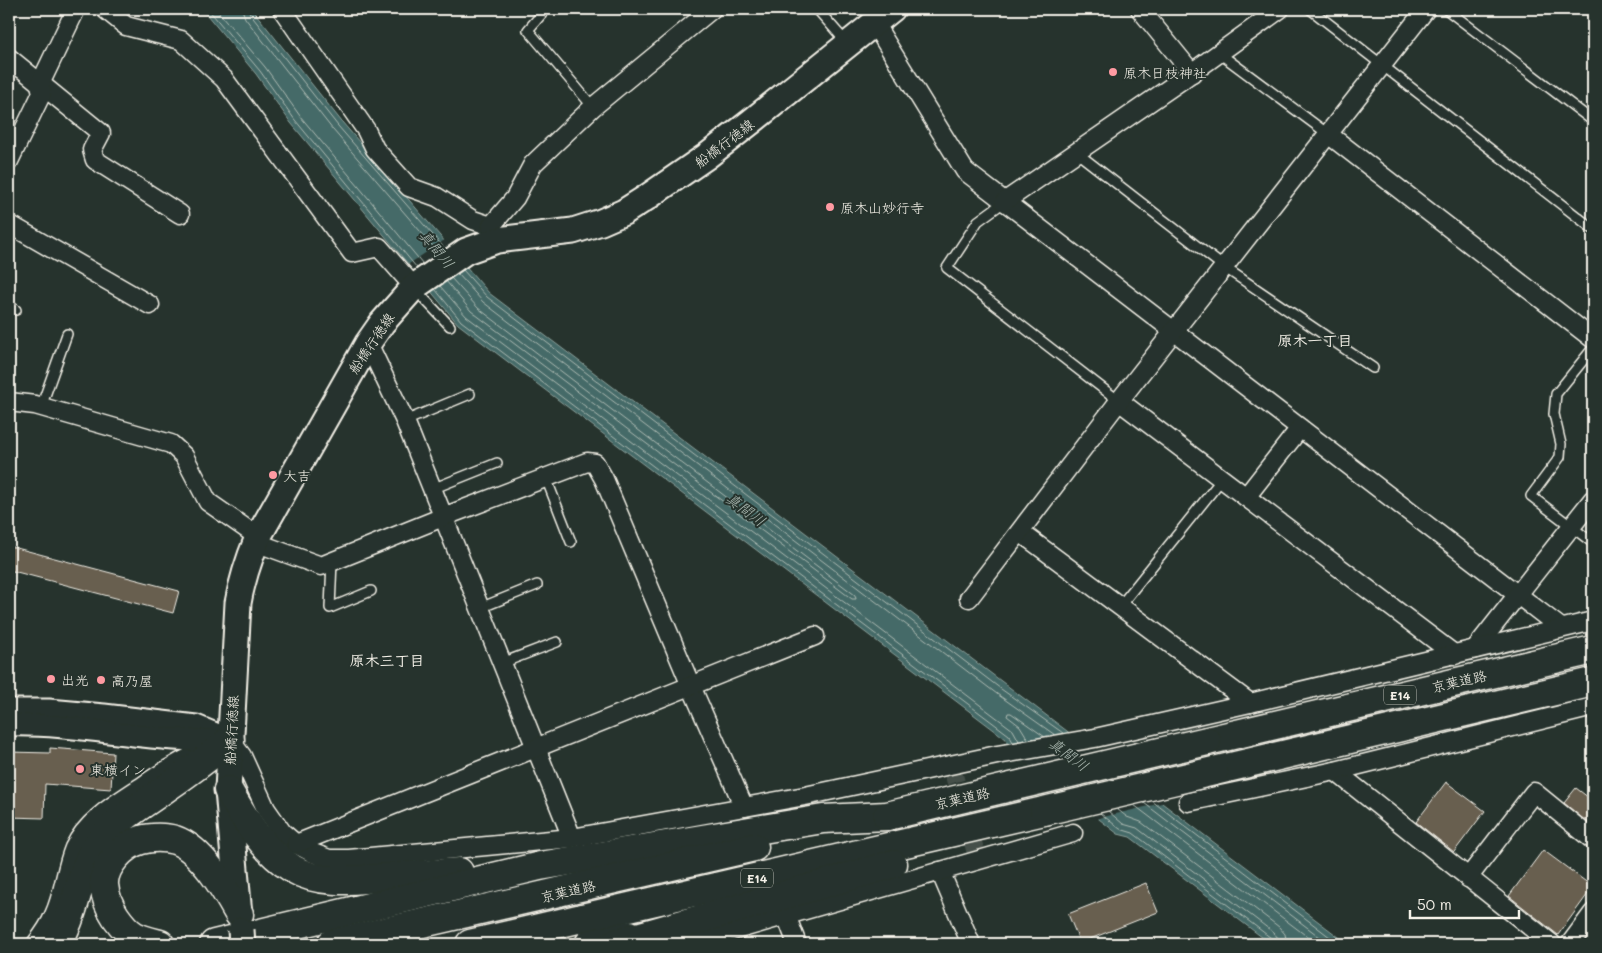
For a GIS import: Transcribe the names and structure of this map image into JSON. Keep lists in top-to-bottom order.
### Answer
{
  "streets": {
    "highway": ["京葉道路", "E14"],
    "main road": ["船橋行徳線"]
  },
  "districts": ["原木一丁目", "原木三丁目"],
  "water": ["真間川"],
  "places": [
    "原木日枝神社",
    "原木山妙行寺",
    "大吉",
    "出光",
    "高乃屋",
    "東横イン"
  ],
  "scale_bar": "50 m"
}
